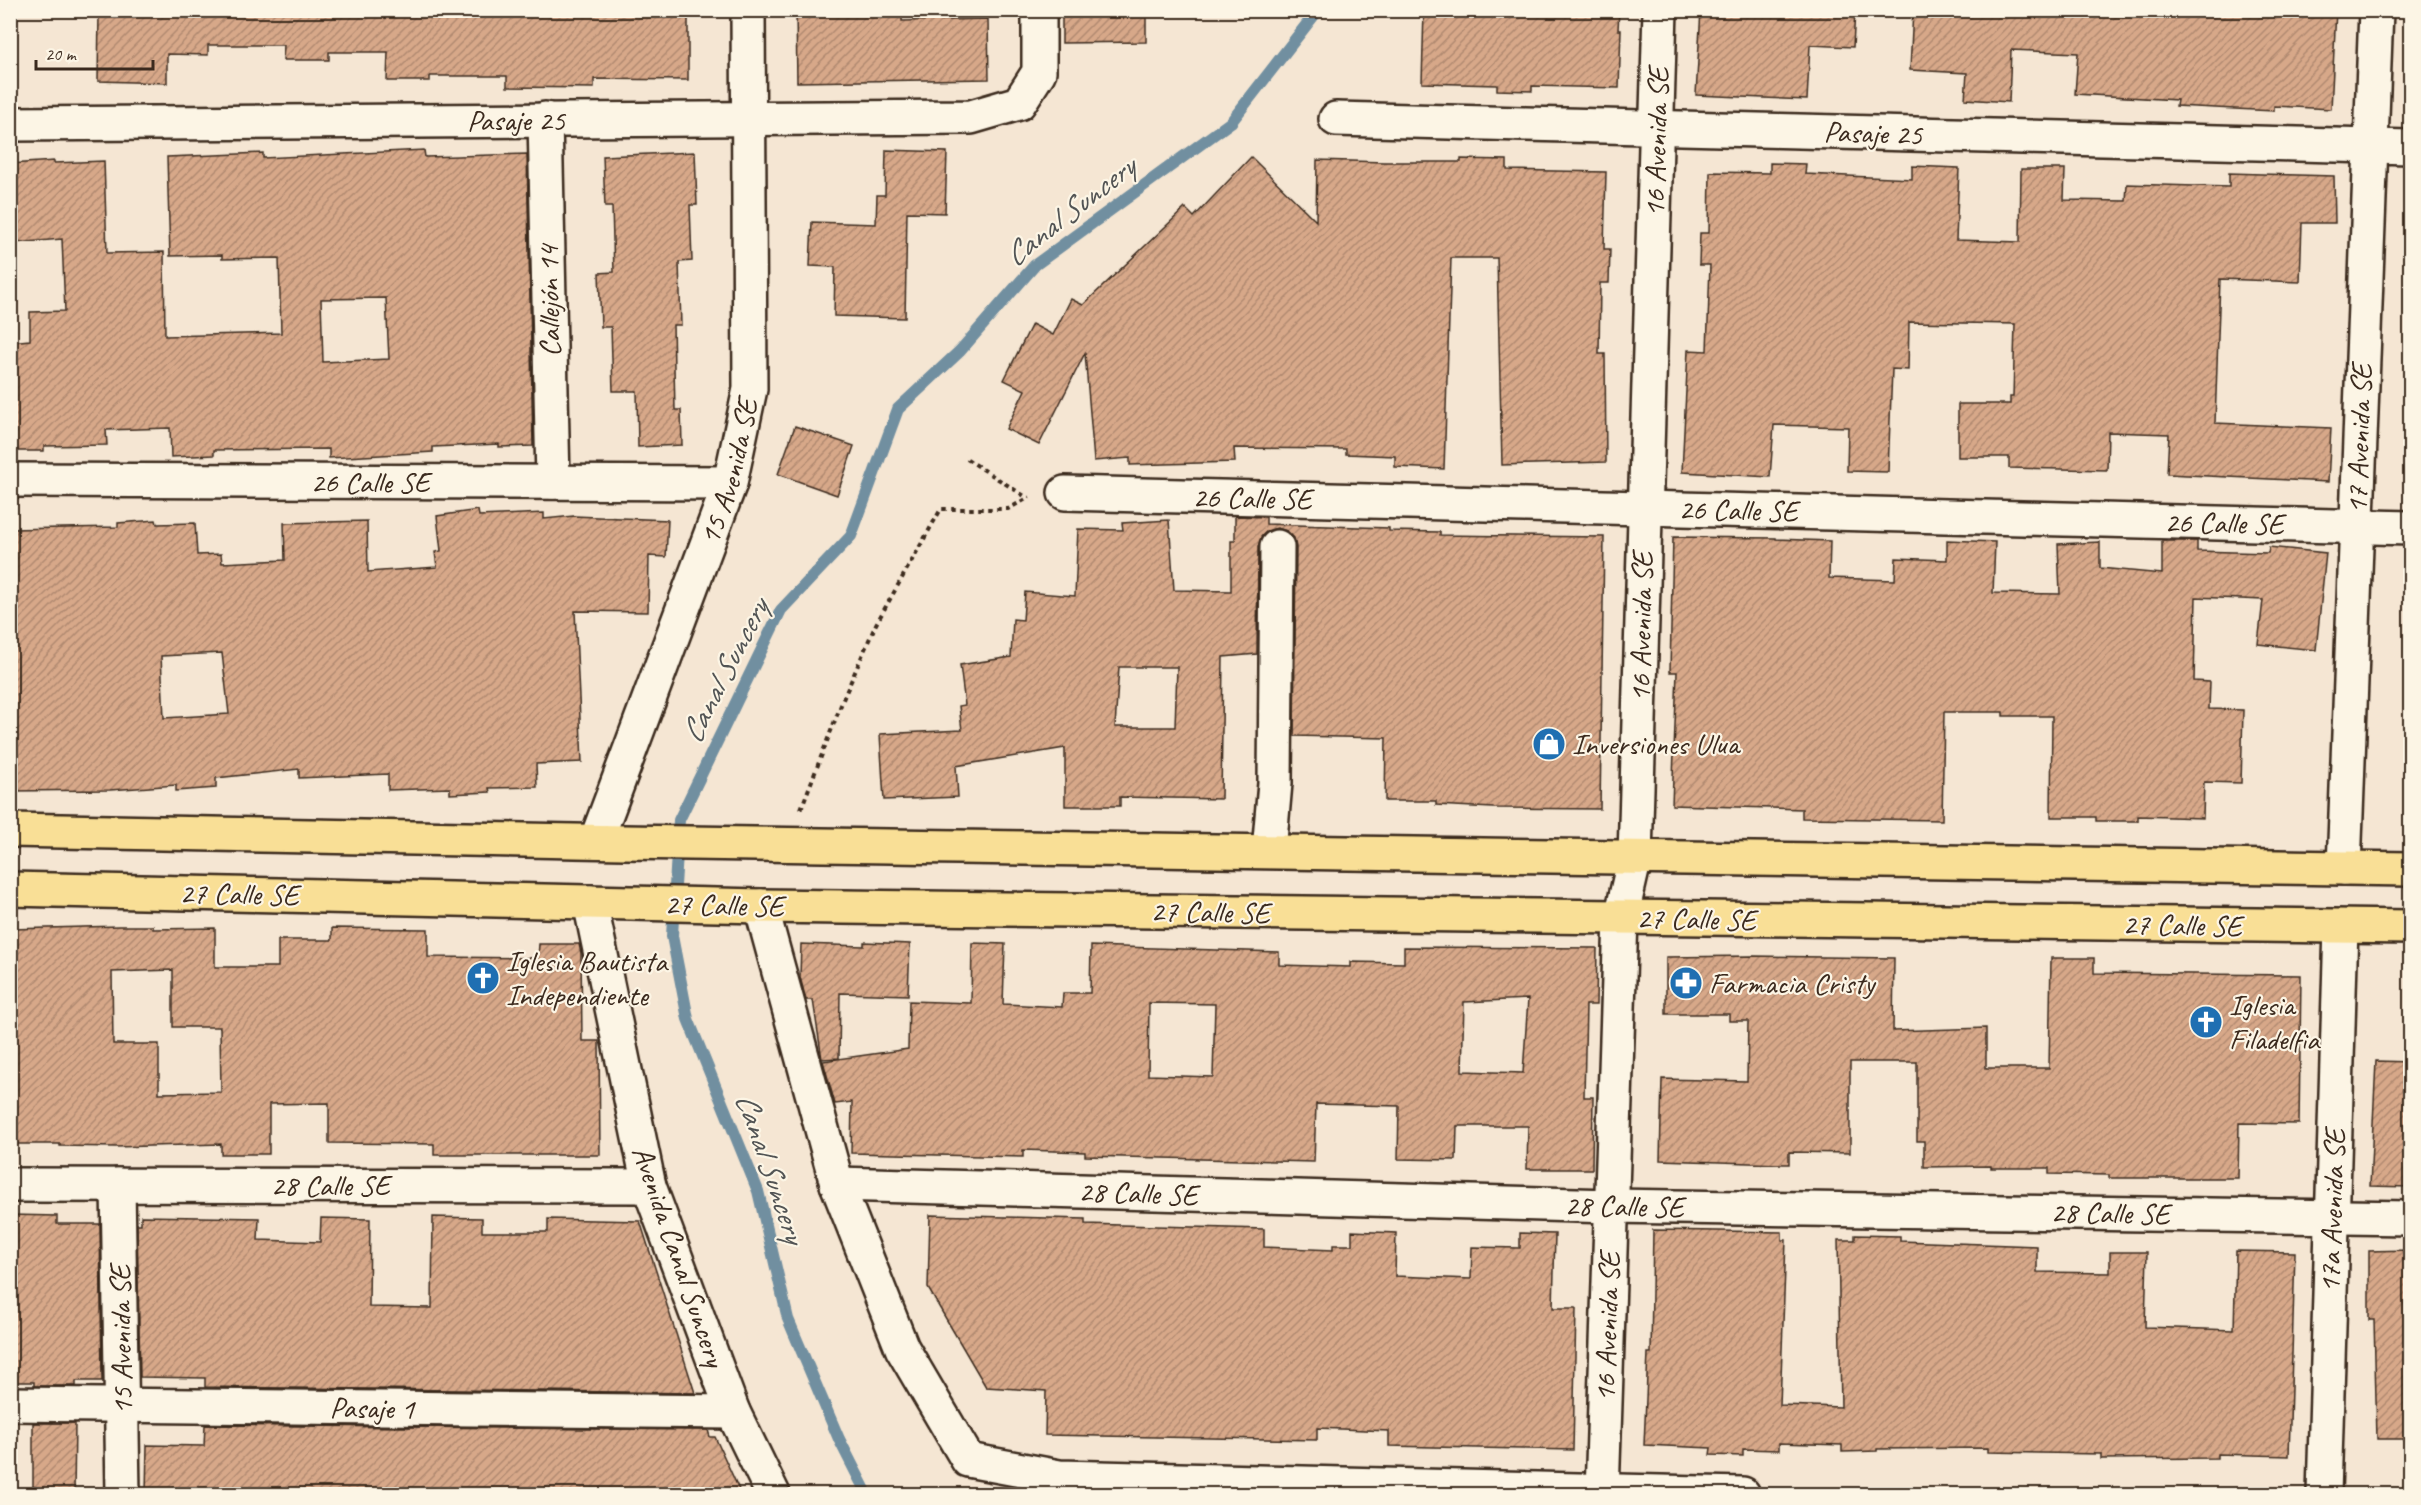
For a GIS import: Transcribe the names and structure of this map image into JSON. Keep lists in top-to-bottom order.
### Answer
{
  "streets": {
    "main road": ["27 Calle SE"],
    "street": [
      "Pasaje 25",
      "16 Avenida SE",
      "Callejón 14",
      "17 Avenida SE",
      "15 Avenida SE",
      "26 Calle SE",
      "28 Calle SE",
      "17a Avenida SE",
      "Avenida Canal Suncery",
      "Pasaje 1"
    ]
  },
  "crossings": [
    ["Pasaje 25", "16 Avenida SE"],
    ["Pasaje 25", "Callejón 14"],
    ["Pasaje 25", "17 Avenida SE"],
    ["Pasaje 25", "15 Avenida SE"],
    ["16 Avenida SE", "26 Calle SE"],
    ["16 Avenida SE", "27 Calle SE"],
    ["16 Avenida SE", "28 Calle SE"],
    ["Callejón 14", "26 Calle SE"],
    ["17 Avenida SE", "26 Calle SE"],
    ["17 Avenida SE", "27 Calle SE"],
    ["15 Avenida SE", "26 Calle SE"],
    ["15 Avenida SE", "27 Calle SE"],
    ["15 Avenida SE", "28 Calle SE"],
    ["15 Avenida SE", "Pasaje 1"],
    ["27 Calle SE", "17a Avenida SE"],
    ["27 Calle SE", "Avenida Canal Suncery"],
    ["28 Calle SE", "17a Avenida SE"],
    ["28 Calle SE", "Avenida Canal Suncery"],
    ["Avenida Canal Suncery", "Pasaje 1"]
  ],
  "water": ["Canal Suncery"],
  "places": {
    "shop": ["Inversiones Ulua"],
    "church": ["Iglesia Bautista Independiente", "Iglesia Filadelfia"],
    "pharmacy": ["Farmacia Cristy"]
  },
  "scale_bar": "20 m"
}
